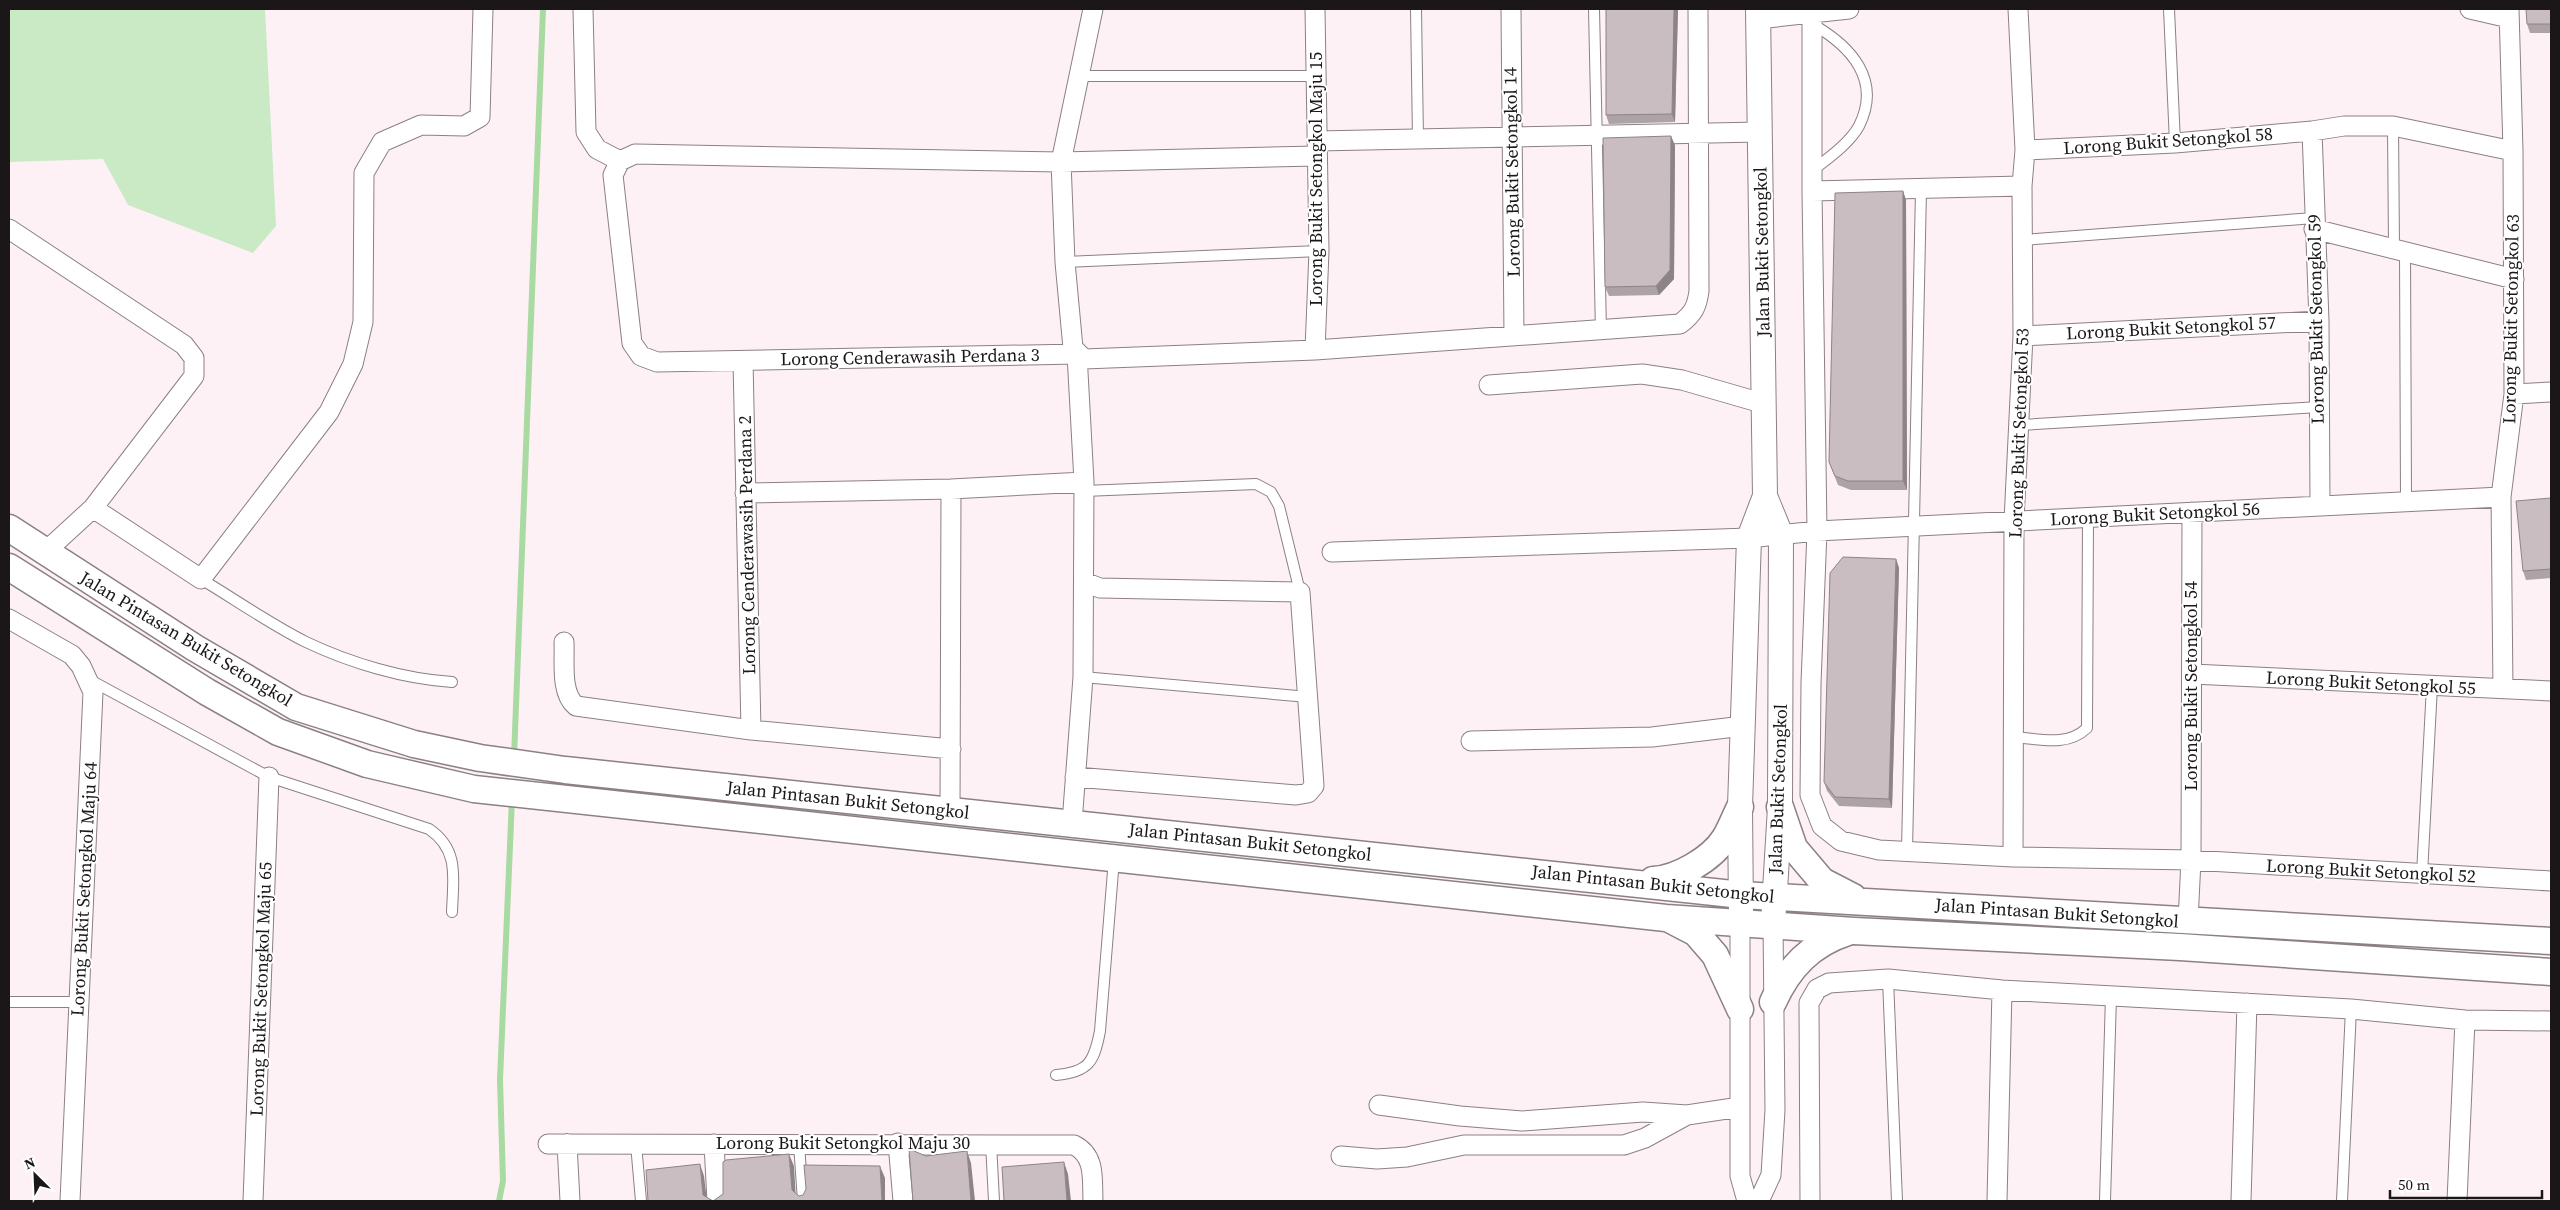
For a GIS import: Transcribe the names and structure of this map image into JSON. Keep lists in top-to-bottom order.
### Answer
{
  "streets": {
    "main road": ["Jalan Pintasan Bukit Setongkol"],
    "street": [
      "Lorong Bukit Setongkol 58",
      "Lorong Bukit Setongkol 14",
      "Lorong Bukit Setongkol Maju 15",
      "Jalan Bukit Setongkol",
      "Lorong Bukit Setongkol 59",
      "Lorong Bukit Setongkol 63",
      "Lorong Bukit Setongkol 57",
      "Lorong Cenderawasih Perdana 3",
      "Lorong Bukit Setongkol 53",
      "Lorong Bukit Setongkol 56",
      "Lorong Cenderawasih Perdana 2",
      "Lorong Bukit Setongkol 55",
      "Lorong Bukit Setongkol 54",
      "Lorong Bukit Setongkol 52",
      "Lorong Bukit Setongkol Maju 64",
      "Lorong Bukit Setongkol Maju 65",
      "Lorong Bukit Setongkol Maju 30"
    ]
  },
  "crossings": [
    ["Lorong Bukit Setongkol 58", "Lorong Bukit Setongkol 59"],
    ["Lorong Bukit Setongkol 58", "Lorong Bukit Setongkol 63"],
    ["Lorong Bukit Setongkol 58", "Lorong Bukit Setongkol 53"],
    ["Lorong Bukit Setongkol 14", "Lorong Cenderawasih Perdana 3"],
    ["Lorong Bukit Setongkol Maju 15", "Lorong Cenderawasih Perdana 3"],
    ["Jalan Bukit Setongkol", "Lorong Bukit Setongkol 56"],
    ["Jalan Bukit Setongkol", "Jalan Pintasan Bukit Setongkol"],
    ["Lorong Bukit Setongkol 59", "Lorong Bukit Setongkol 57"],
    ["Lorong Bukit Setongkol 59", "Lorong Bukit Setongkol 56"],
    ["Lorong Bukit Setongkol 63", "Lorong Bukit Setongkol 56"],
    ["Lorong Bukit Setongkol 63", "Lorong Bukit Setongkol 55"],
    ["Lorong Bukit Setongkol 57", "Lorong Bukit Setongkol 53"],
    ["Lorong Cenderawasih Perdana 3", "Lorong Cenderawasih Perdana 2"],
    ["Lorong Bukit Setongkol 53", "Lorong Bukit Setongkol 56"],
    ["Lorong Bukit Setongkol 53", "Lorong Bukit Setongkol 52"],
    ["Lorong Bukit Setongkol 56", "Lorong Bukit Setongkol 54"],
    ["Lorong Bukit Setongkol 56", "Lorong Bukit Setongkol 52"],
    ["Jalan Pintasan Bukit Setongkol", "Lorong Bukit Setongkol 54"],
    ["Lorong Bukit Setongkol 55", "Lorong Bukit Setongkol 54"],
    ["Lorong Bukit Setongkol 54", "Lorong Bukit Setongkol 52"]
  ],
  "scale_bar": "50 m",
  "north": "top left"
}
